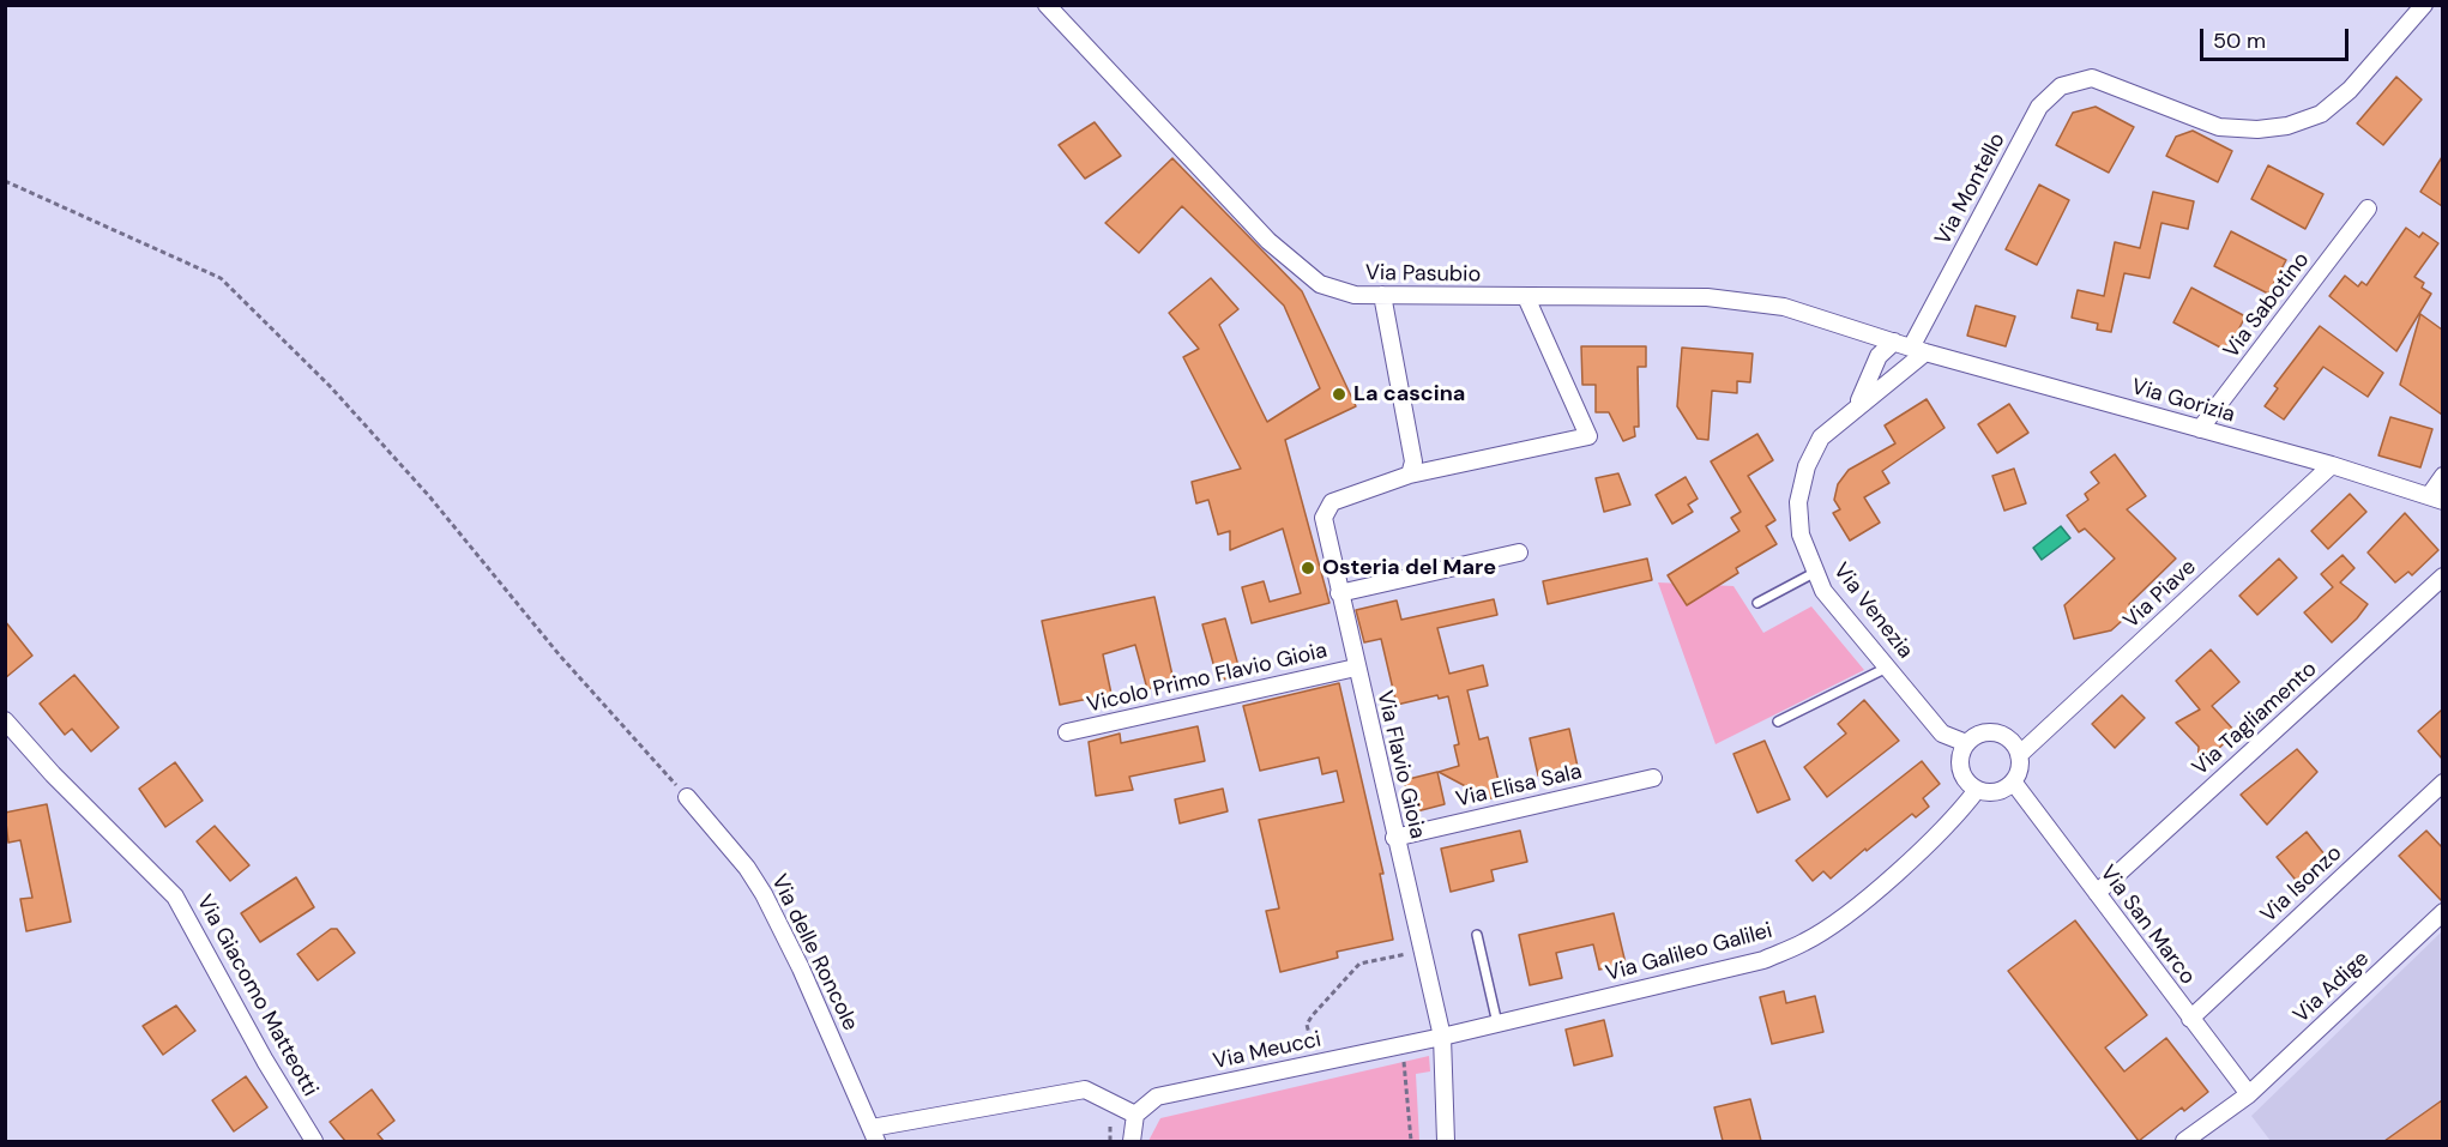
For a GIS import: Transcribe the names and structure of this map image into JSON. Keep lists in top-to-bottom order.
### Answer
{
  "streets": {
    "street": [
      "Via Montello",
      "Via Pasubio",
      "Via Sabotino",
      "Via Gorizia",
      "Via Piave",
      "Via Venezia",
      "Vicolo Primo Flavio Gioia",
      "Via Tagliamento",
      "Via Flavio Gioia",
      "Via Elisa Sala",
      "Via Isonzo",
      "Via San Marco",
      "Via delle Roncole",
      "Via Galileo Galilei",
      "Via Adige",
      "Via Giacomo Matteotti",
      "Via Meucci"
    ]
  },
  "crossings": [
    ["Via Montello", "Via Pasubio"],
    ["Via Montello", "Via Gorizia"],
    ["Via Montello", "Via Venezia"],
    ["Via Pasubio", "Via Gorizia"],
    ["Via Pasubio", "Via Venezia"],
    ["Via Sabotino", "Via Gorizia"],
    ["Via Gorizia", "Via Piave"],
    ["Via Gorizia", "Via Venezia"],
    ["Via Piave", "Via Venezia"],
    ["Via Piave", "Via San Marco"],
    ["Via Piave", "Via Galileo Galilei"],
    ["Via Venezia", "Via San Marco"],
    ["Via Venezia", "Via Galileo Galilei"],
    ["Vicolo Primo Flavio Gioia", "Via Flavio Gioia"],
    ["Via Tagliamento", "Via San Marco"],
    ["Via Flavio Gioia", "Via Elisa Sala"],
    ["Via Flavio Gioia", "Via Galileo Galilei"],
    ["Via Flavio Gioia", "Via Meucci"],
    ["Via Isonzo", "Via San Marco"],
    ["Via San Marco", "Via Galileo Galilei"],
    ["Via San Marco", "Via Adige"],
    ["Via Galileo Galilei", "Via Meucci"]
  ],
  "places": ["La cascina", "Osteria del Mare"],
  "scale_bar": "50 m"
}
